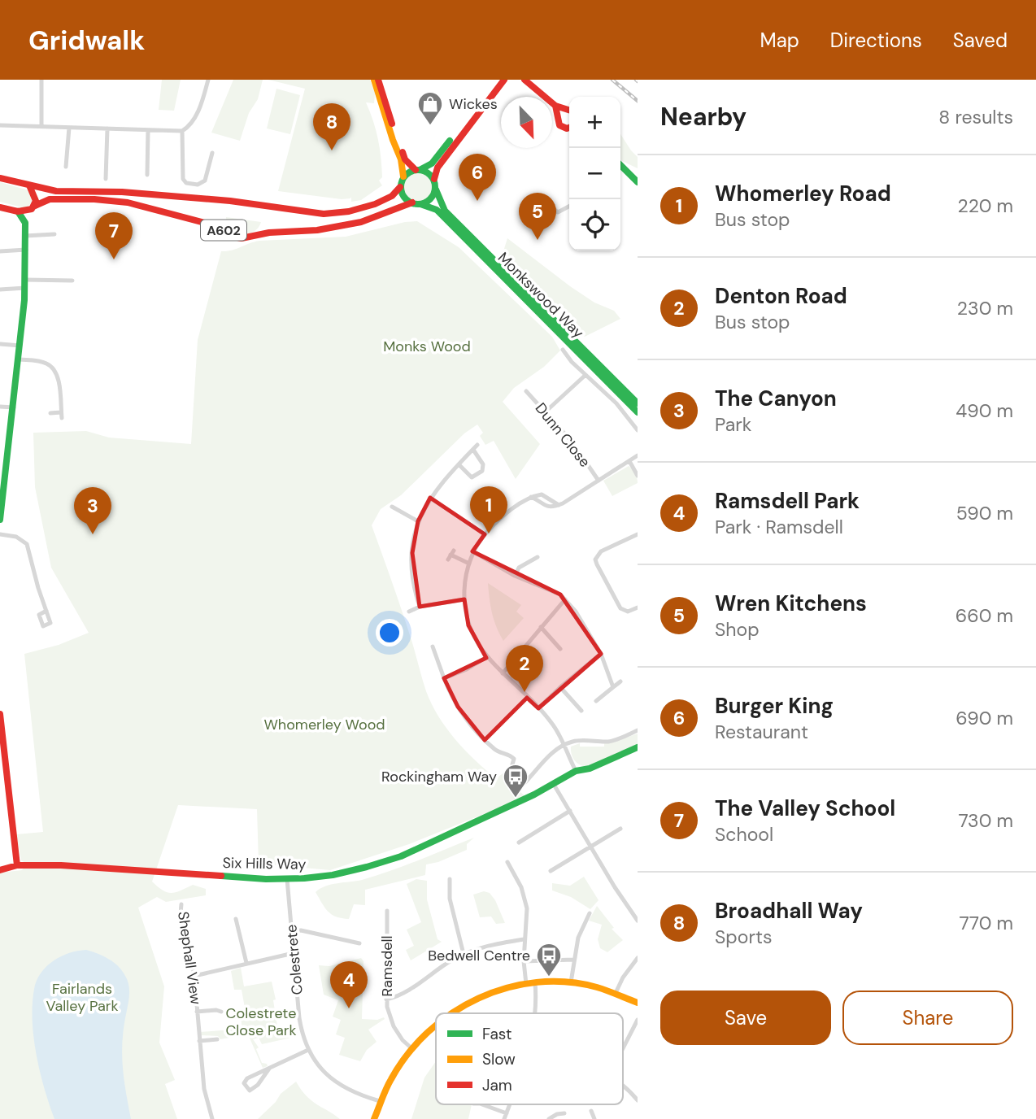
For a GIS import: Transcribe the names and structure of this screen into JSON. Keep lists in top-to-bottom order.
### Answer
{
  "streets": {
    "main road": ["A602", "Monkswood Way", "Six Hills Way"],
    "street": [
      "Dunn Close",
      "Shephall View",
      "Colestrete",
      "Ramsdell"
    ]
  },
  "crossings": [
    ["A602", "Monkswood Way"],
    ["Six Hills Way", "Colestrete"]
  ],
  "parks": [
    "Monks Wood",
    "Whomerley Wood",
    "Fairlands Valley Park",
    "Colestrete Close Park"
  ],
  "places": {
    "shop": ["Wickes"],
    "bus stop": ["Rockingham Way", "Bedwell Centre"]
  },
  "legend": ["Fast", "Slow", "Jam"],
  "north": "bottom right",
  "page": {
    "header": "Gridwalk",
    "nav": ["Map", "Directions", "Saved"],
    "heading": ["Nearby", "8 results"],
    "map_buttons": ["+", "−"],
    "pins": [
      "8",
      "6",
      "5",
      "7",
      "1",
      "3",
      "2",
      "4"
    ],
    "list": [
      {
        "mark": "1",
        "name": "Whomerley Road",
        "note": "Bus stop",
        "value": "220 m"
      },
      {
        "mark": "2",
        "name": "Denton Road",
        "note": "Bus stop",
        "value": "230 m"
      },
      {
        "mark": "3",
        "name": "The Canyon",
        "note": "Park",
        "value": "490 m"
      },
      {
        "mark": "4",
        "name": "Ramsdell Park",
        "note": "Park · Ramsdell",
        "value": "590 m"
      },
      {
        "mark": "5",
        "name": "Wren Kitchens",
        "note": "Shop",
        "value": "660 m"
      },
      {
        "mark": "6",
        "name": "Burger King",
        "note": "Restaurant",
        "value": "690 m"
      },
      {
        "mark": "7",
        "name": "The Valley School",
        "note": "School",
        "value": "730 m"
      },
      {
        "mark": "8",
        "name": "Broadhall Way",
        "note": "Sports",
        "value": "770 m"
      }
    ],
    "buttons": ["Save", "Share"]
  }
}
